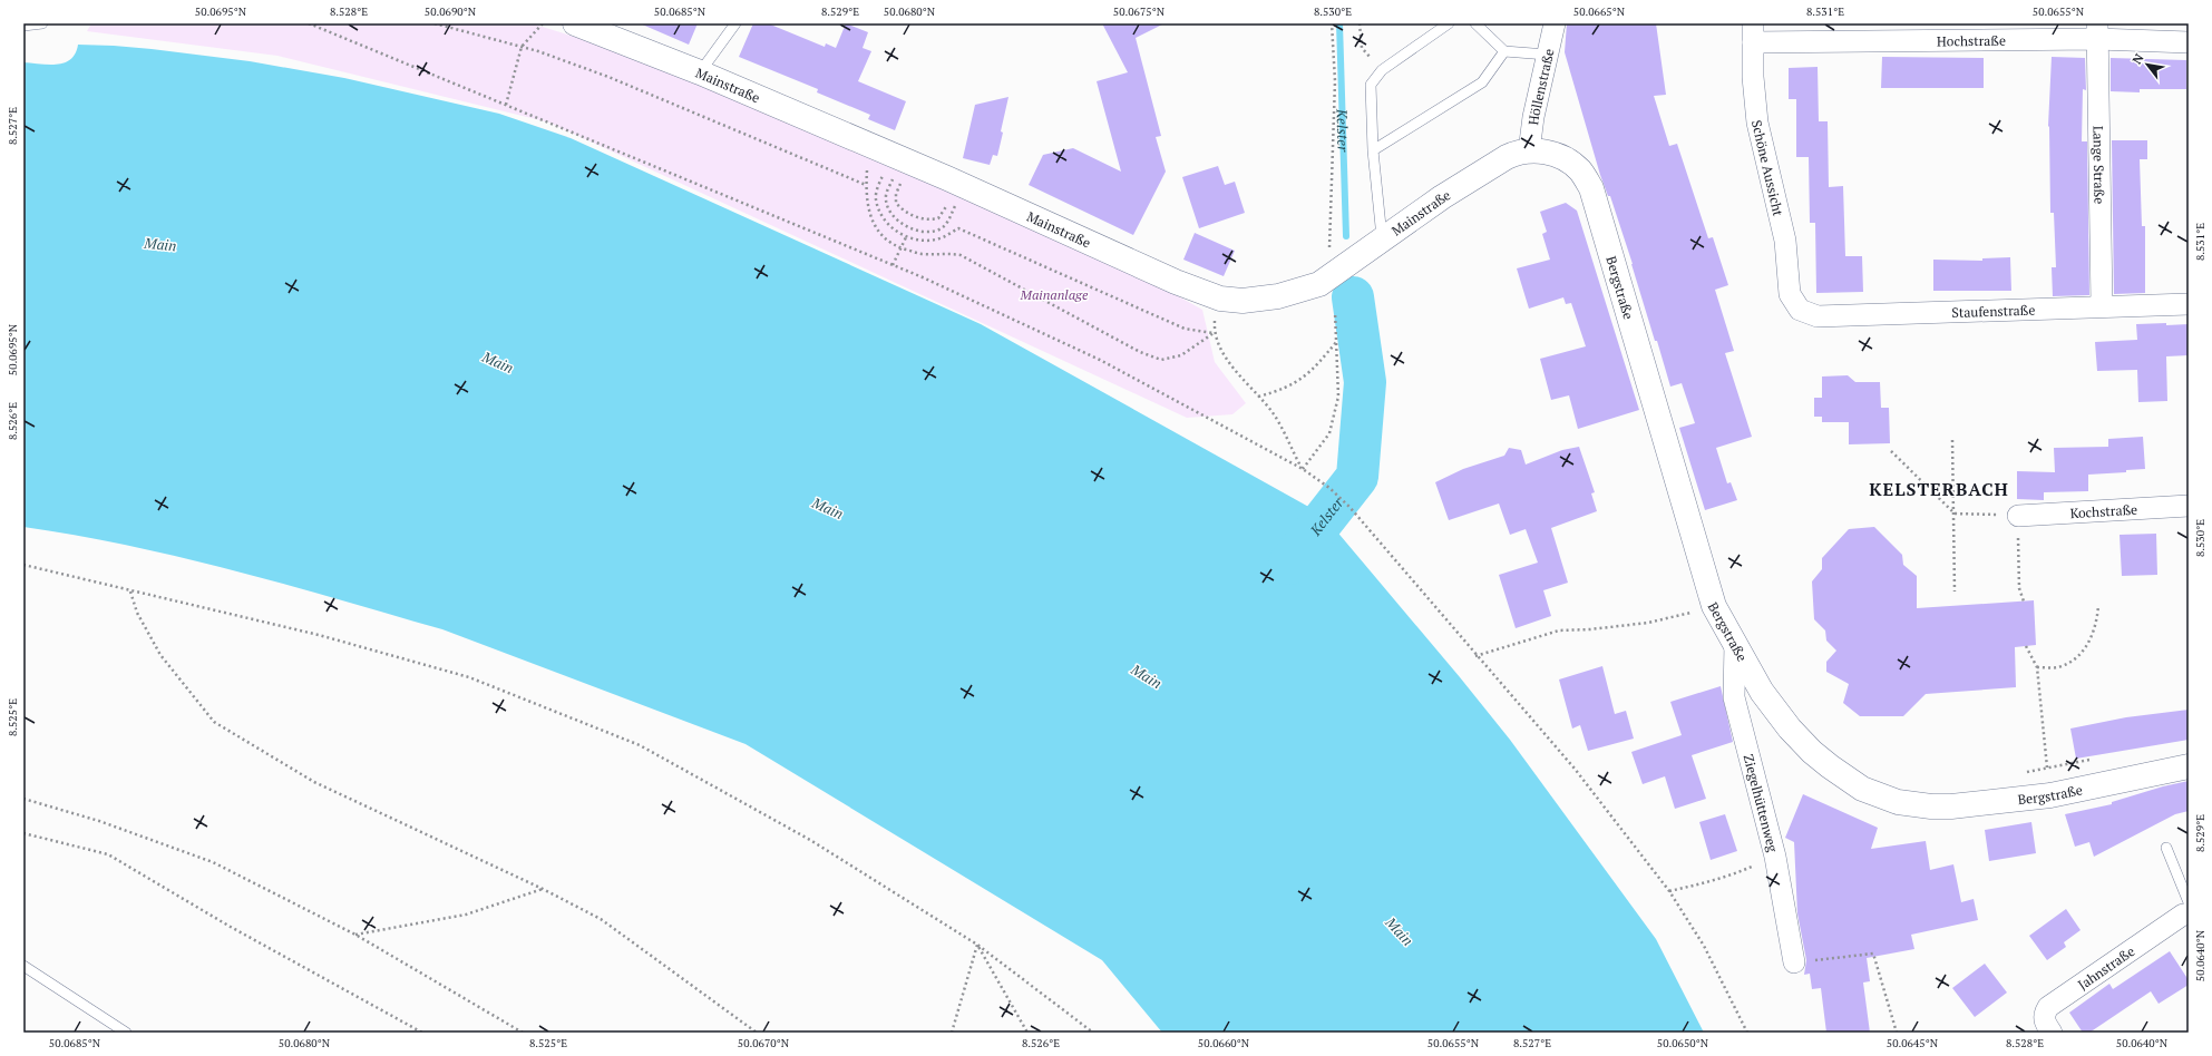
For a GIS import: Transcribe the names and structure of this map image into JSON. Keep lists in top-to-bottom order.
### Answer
{
  "streets": {
    "street": [
      "Hochstraße",
      "Mainstraße",
      "Höllenstraße",
      "Lange Straße",
      "Schöne Aussicht",
      "Bergstraße",
      "Staufenstraße",
      "Kochstraße",
      "Ziegelhüttenweg",
      "Jahnstraße"
    ]
  },
  "crossings": [
    ["Hochstraße", "Lange Straße"],
    ["Hochstraße", "Schöne Aussicht"],
    ["Mainstraße", "Höllenstraße"],
    ["Mainstraße", "Bergstraße"],
    ["Höllenstraße", "Bergstraße"],
    ["Lange Straße", "Staufenstraße"],
    ["Schöne Aussicht", "Staufenstraße"],
    ["Bergstraße", "Ziegelhüttenweg"]
  ],
  "districts": ["KELSTERBACH"],
  "water": ["Kelster", "Main"],
  "parks": ["Mainanlage"],
  "north": "top left",
  "coordinates": [
    "50.0695°N",
    "8.528°E",
    "50.0690°N",
    "50.0685°N",
    "8.529°E",
    "50.0680°N",
    "50.0675°N",
    "8.530°E",
    "50.0665°N",
    "8.531°E",
    "50.0655°N",
    "8.527°E",
    "8.526°E",
    "8.525°E",
    "50.0640°N",
    "50.0670°N",
    "50.0660°N",
    "50.0650°N",
    "50.0645°N"
  ]
}
